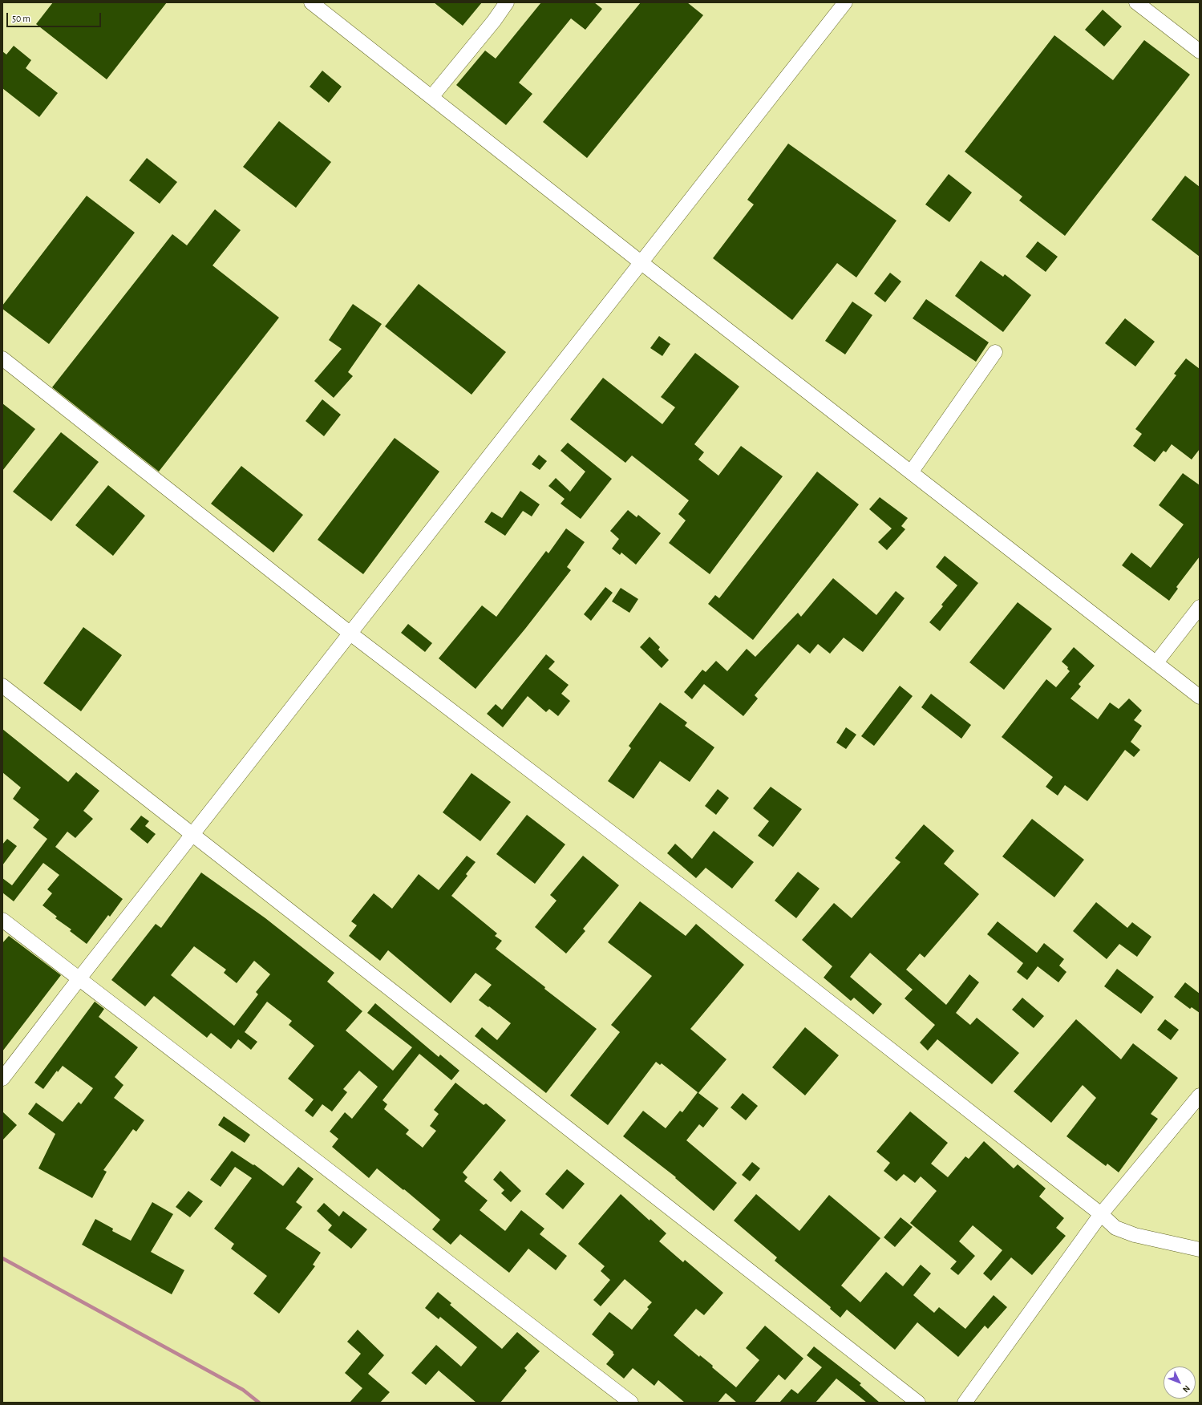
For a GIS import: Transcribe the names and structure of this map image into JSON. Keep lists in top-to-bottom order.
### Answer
{
  "scale_bar": "50 m",
  "north": "bottom right"
}
